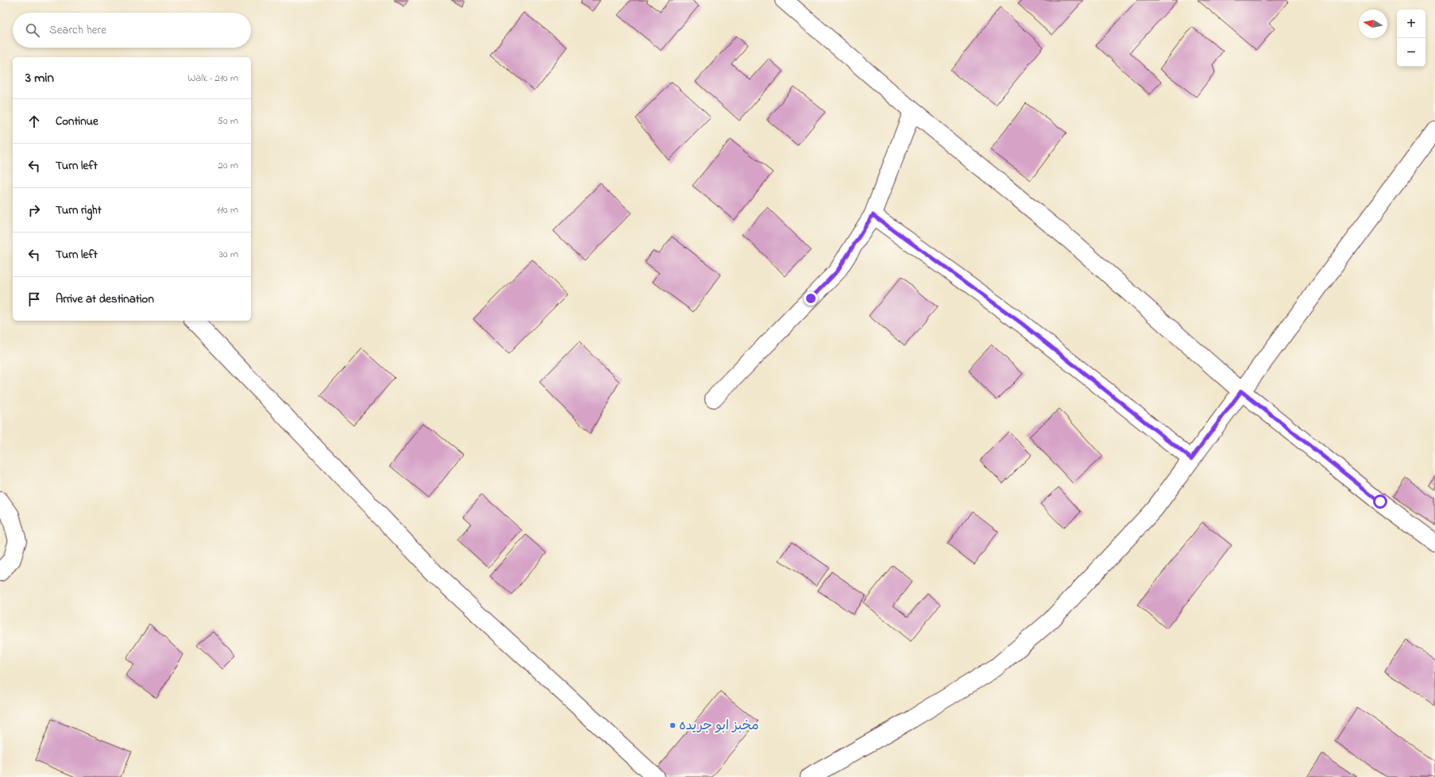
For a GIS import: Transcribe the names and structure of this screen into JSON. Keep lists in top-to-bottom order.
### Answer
{
  "places": ["مخبز ابو جريده"],
  "north": "left",
  "page": {
    "map_buttons": ["+", "−"],
    "search": "Search here",
    "heading": ["3 min", "Walk · 210 m"],
    "list": [
      ["Continue", "50 m"],
      ["Turn left", "20 m"],
      ["Turn right", "110 m"],
      ["Turn left", "30 m"],
      "Arrive at destination"
    ]
  }
}
